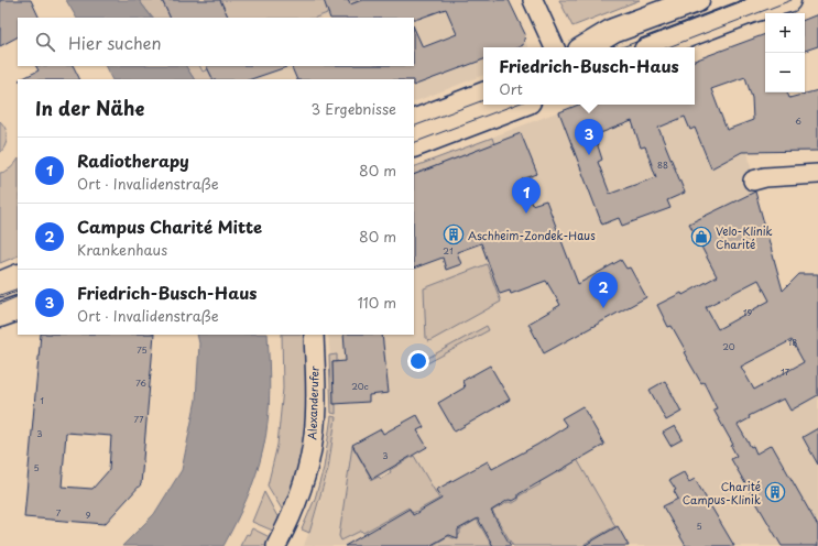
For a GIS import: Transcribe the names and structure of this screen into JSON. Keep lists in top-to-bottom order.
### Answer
{
  "streets": {
    "street": ["Alexanderufer"]
  },
  "places": {
    "building": ["Aschheim-Zondek-Haus", "Charité Campus-Klinik"],
    "shop": ["Velo-Klinik Charité"]
  },
  "house_numbers": [
    "6",
    "88",
    "21",
    "19",
    "18",
    "20",
    "75",
    "17",
    "76",
    "20c",
    "1",
    "77",
    "3",
    "3",
    "5",
    "7",
    "9",
    "5"
  ],
  "page": {
    "map_buttons": ["+", "−"],
    "search": "Hier suchen",
    "popup": ["Friedrich-Busch-Haus", "Ort"],
    "heading": ["In der Nähe", "3 Ergebnisse"],
    "pins": ["3", "1", "2"],
    "list": [
      {
        "mark": "1",
        "name": "Radiotherapy",
        "note": "Ort · Invalidenstraße",
        "value": "80 m"
      },
      {
        "mark": "2",
        "name": "Campus Charité Mitte",
        "note": "Krankenhaus",
        "value": "80 m"
      },
      {
        "mark": "3",
        "name": "Friedrich-Busch-Haus",
        "note": "Ort · Invalidenstraße",
        "value": "110 m"
      }
    ]
  }
}
